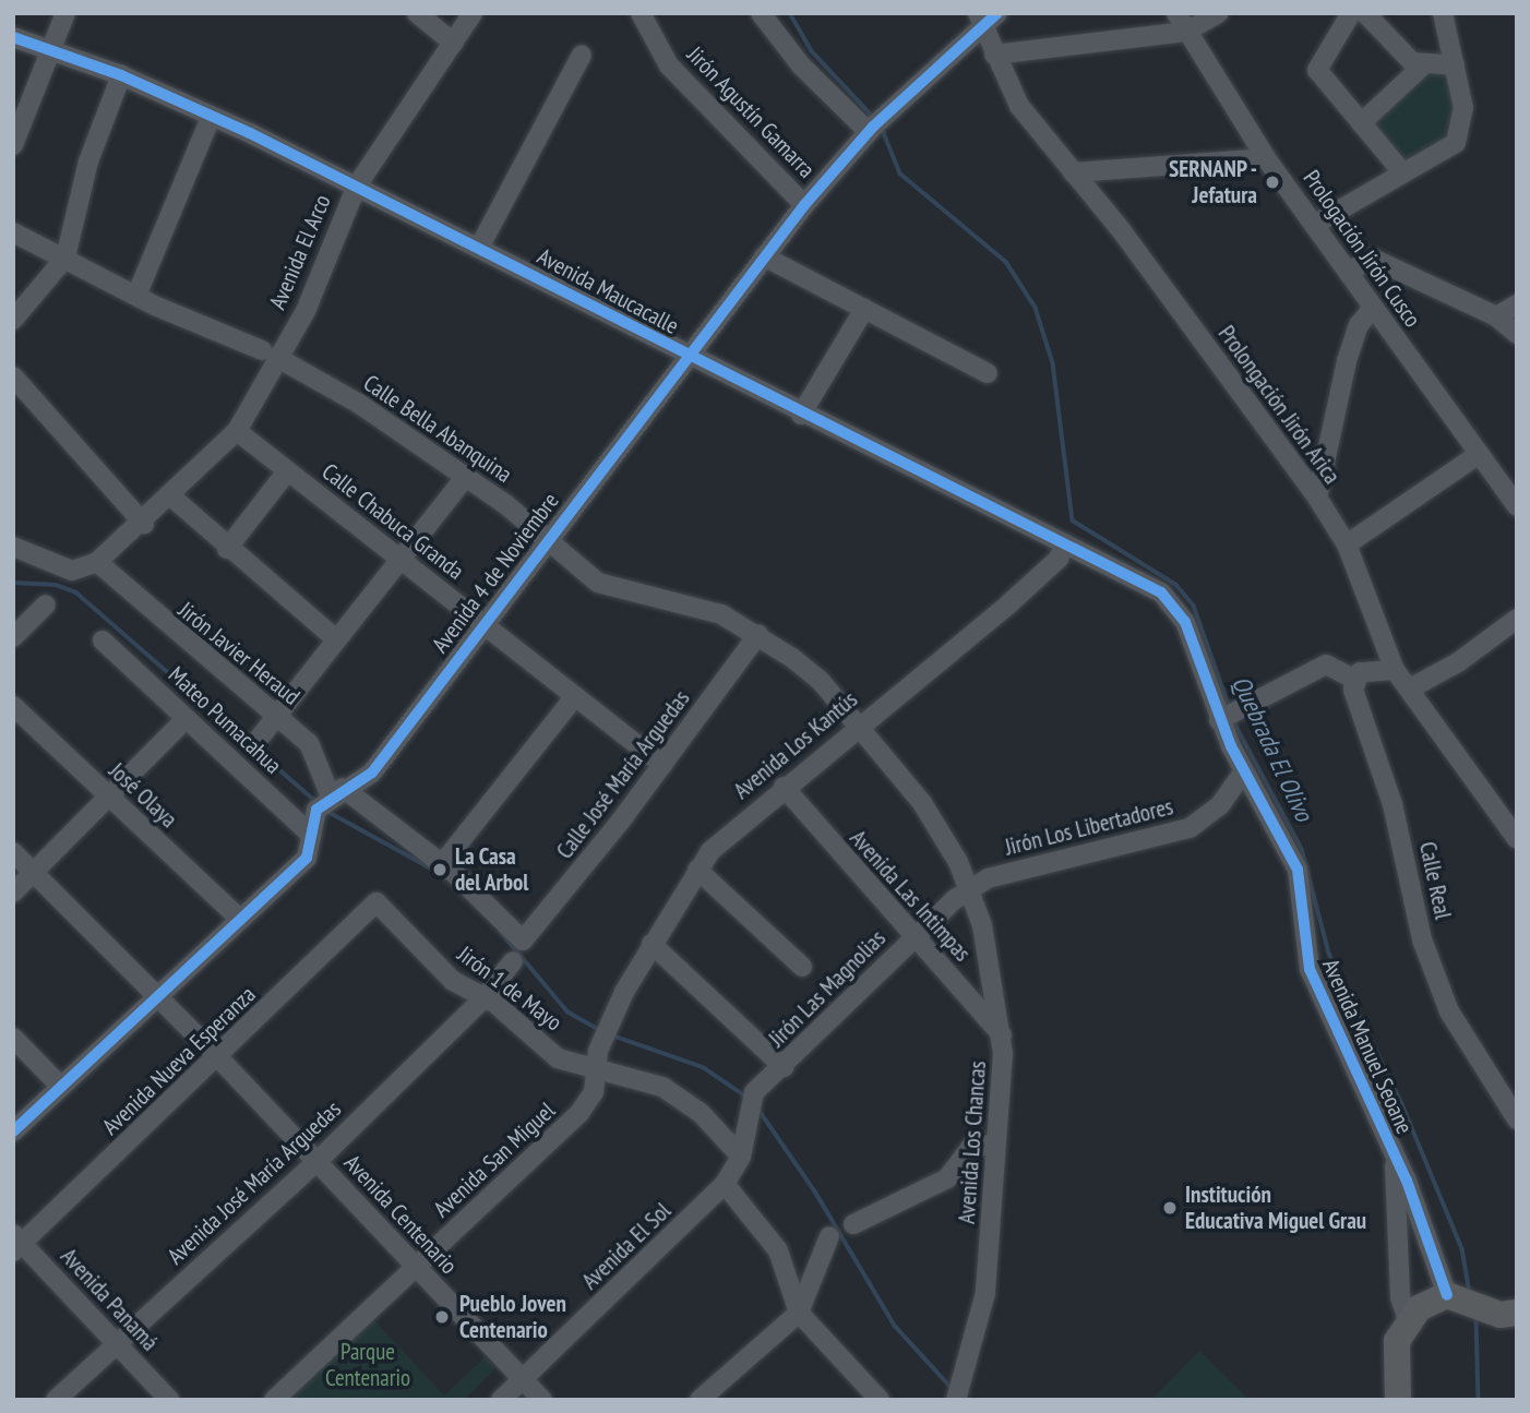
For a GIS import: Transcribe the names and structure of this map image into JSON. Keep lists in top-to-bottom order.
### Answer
{
  "streets": {
    "highway": ["Avenida Manuel Seoane"],
    "street": [
      "Jirón Agustín Gamarra",
      "Prologación Jirón Cusco",
      "Avenida El Arco",
      "Avenida Maucacalle",
      "Prolongación Jirón Arica",
      "Calle Bella Abanquina",
      "Calle Chabuca Granda",
      "Avenida 4 de Noviembre",
      "Jirón Javier Heraud",
      "Mateo Pumacahua",
      "Avenida Los Kantús",
      "Calle José María Arguedas",
      "José Olaya",
      "Jirón Los Libertadores",
      "Calle Real",
      "Avenida Las Intimpas",
      "Jirón 1 de Mayo",
      "Jirón Las Magnolias",
      "Avenida Nueva Esperanza",
      "Avenida Los Chancas",
      "Avenida San Miguel",
      "Avenida José María Arguedas",
      "Avenida Centenario",
      "Avenida El Sol",
      "Avenida Panamá"
    ]
  },
  "crossings": [
    ["Jirón Agustín Gamarra", "Avenida 4 de Noviembre"],
    ["Avenida El Arco", "Avenida Maucacalle"],
    ["Avenida El Arco", "Calle Bella Abanquina"],
    ["Avenida El Arco", "Calle Chabuca Granda"],
    ["Avenida El Arco", "Jirón Javier Heraud"],
    ["Avenida Maucacalle", "Avenida 4 de Noviembre"],
    ["Avenida Maucacalle", "Avenida Los Kantús"],
    ["Avenida Maucacalle", "Jirón Los Libertadores"],
    ["Avenida Maucacalle", "Avenida Manuel Seoane"],
    ["Prolongación Jirón Arica", "Avenida 4 de Noviembre"],
    ["Calle Bella Abanquina", "Avenida 4 de Noviembre"],
    ["Calle Bella Abanquina", "Avenida Los Kantús"],
    ["Calle Bella Abanquina", "Calle José María Arguedas"],
    ["Calle Bella Abanquina", "Jirón Los Libertadores"],
    ["Calle Bella Abanquina", "Jirón Las Magnolias"],
    ["Calle Bella Abanquina", "Avenida Los Chancas"],
    ["Calle Chabuca Granda", "Avenida 4 de Noviembre"],
    ["Calle Chabuca Granda", "Calle José María Arguedas"],
    ["Avenida 4 de Noviembre", "Jirón Javier Heraud"],
    ["Avenida Los Kantús", "Avenida Las Intimpas"],
    ["Avenida Los Kantús", "Avenida San Miguel"],
    ["Jirón Los Libertadores", "Jirón Las Magnolias"],
    ["Jirón Los Libertadores", "Avenida Manuel Seoane"],
    ["Jirón Los Libertadores", "Avenida Los Chancas"],
    ["Avenida Las Intimpas", "Jirón Las Magnolias"],
    ["Avenida Las Intimpas", "Avenida Los Chancas"],
    ["Jirón 1 de Mayo", "Avenida Nueva Esperanza"],
    ["Jirón 1 de Mayo", "Avenida San Miguel"],
    ["Jirón 1 de Mayo", "Avenida José María Arguedas"],
    ["Jirón 1 de Mayo", "Avenida El Sol"],
    ["Jirón Las Magnolias", "Avenida Los Chancas"],
    ["Jirón Las Magnolias", "Avenida El Sol"],
    ["Avenida Nueva Esperanza", "Avenida Centenario"],
    ["Avenida Nueva Esperanza", "Avenida Panamá"],
    ["Avenida San Miguel", "Avenida Centenario"],
    ["Avenida José María Arguedas", "Avenida Centenario"],
    ["Avenida José María Arguedas", "Avenida Panamá"],
    ["Avenida Centenario", "Avenida El Sol"]
  ],
  "water": ["Quebrada El Olivo"],
  "parks": ["Parque Centenario"],
  "places": [
    "SERNANP - Jefatura",
    "La Casa del Arbol",
    "Institución Educativa Miguel Grau",
    "Pueblo Joven Centenario"
  ]
}
